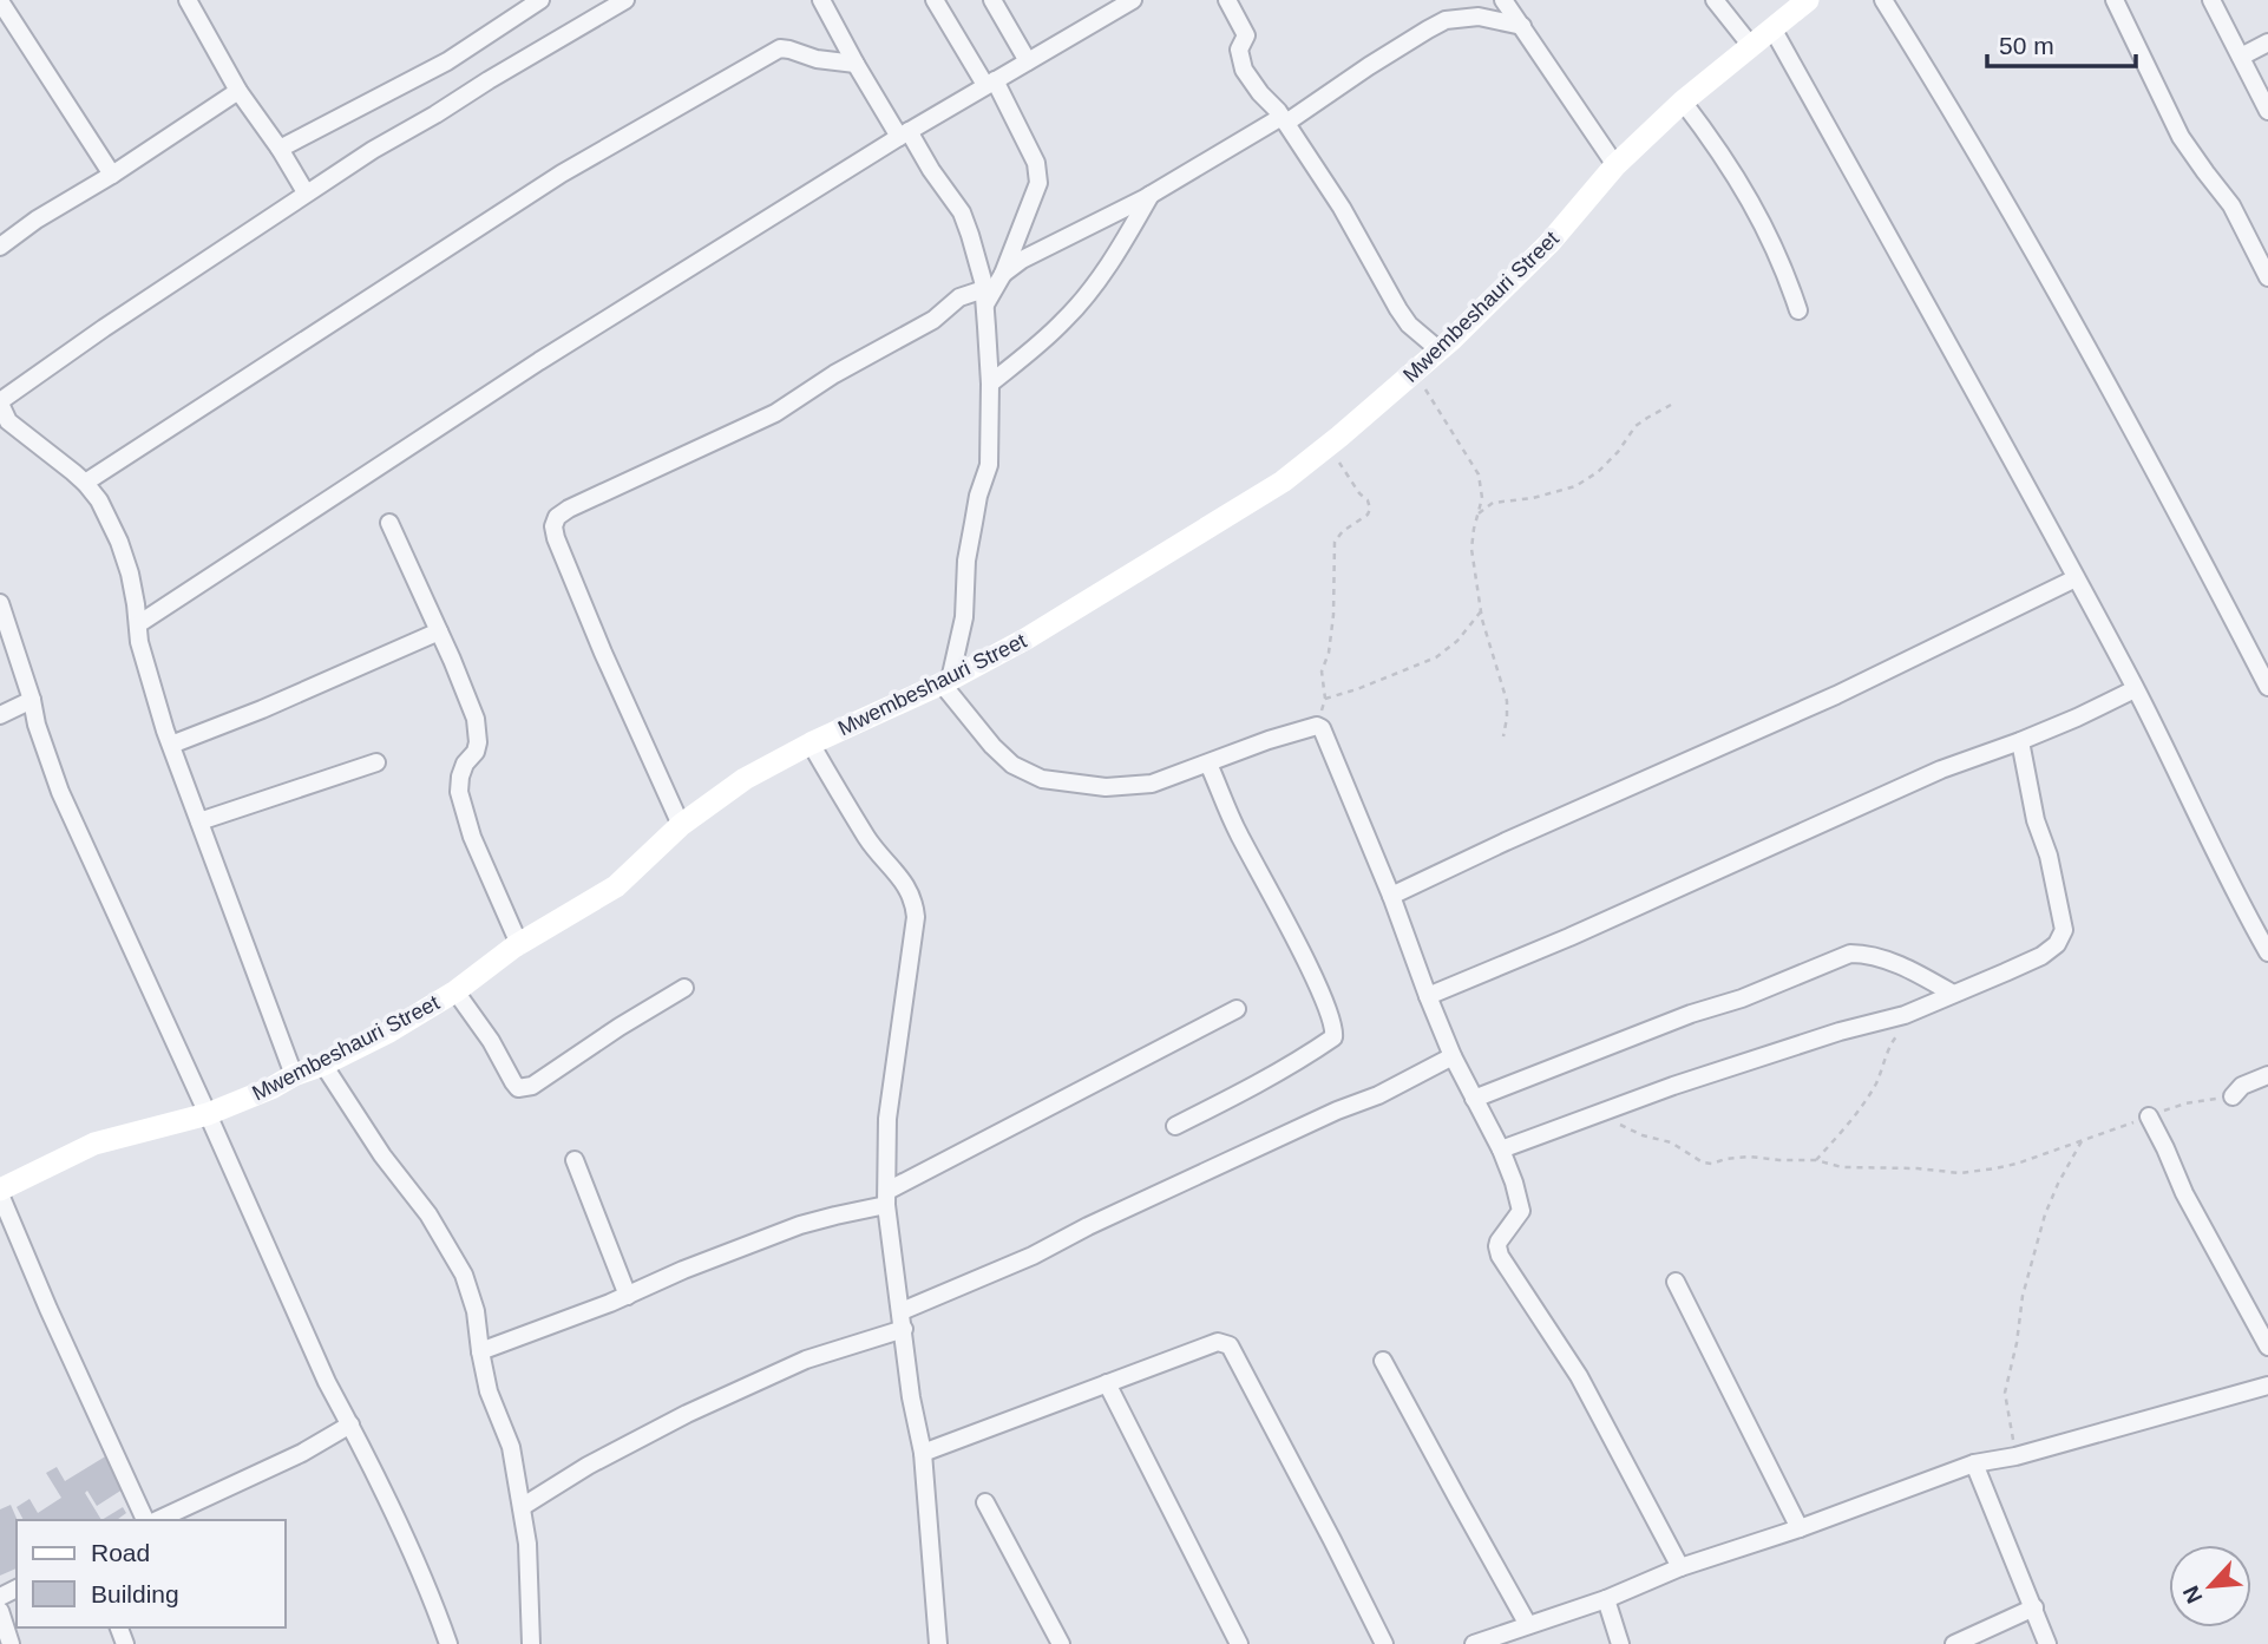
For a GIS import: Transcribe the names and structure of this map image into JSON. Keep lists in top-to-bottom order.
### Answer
{
  "streets": {
    "street": ["Mwembeshauri Street"]
  },
  "legend": ["Road", "Building"],
  "scale_bar": "50 m",
  "north": "bottom left"
}
